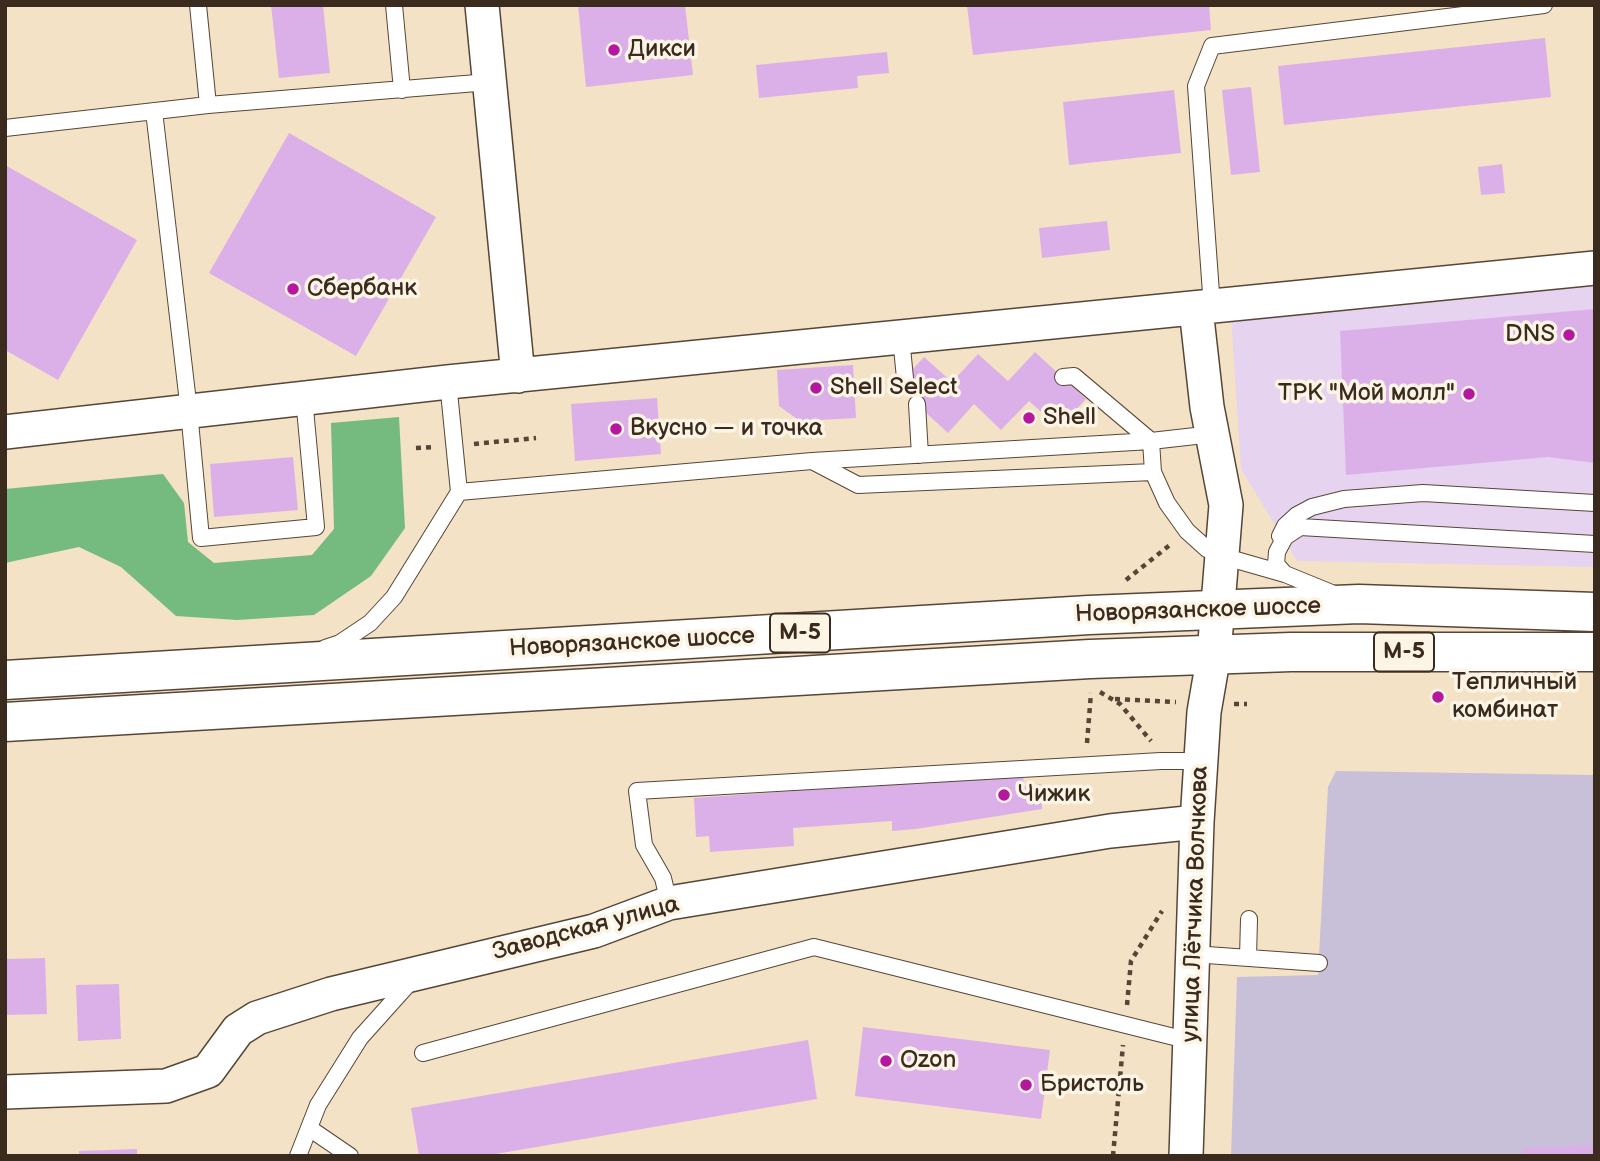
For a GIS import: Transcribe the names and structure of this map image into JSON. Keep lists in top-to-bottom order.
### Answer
{
  "streets": {
    "main road": ["Новорязанское шоссе", "М-5"],
    "street": ["улица Лётчика Волчкова", "Заводская улица"]
  },
  "crossings": [
    ["Новорязанское шоссе", "улица Лётчика Волчкова"],
    ["улица Лётчика Волчкова", "Заводская улица"]
  ],
  "places": [
    "Дикси",
    "Сбербанк",
    "DNS",
    "Shell Select",
    "ТРК \"Мой молл\"",
    "Shell",
    "Вкусно — и точка",
    "Тепличный комбинат",
    "Чижик",
    "Ozon",
    "Бристоль"
  ]
}
